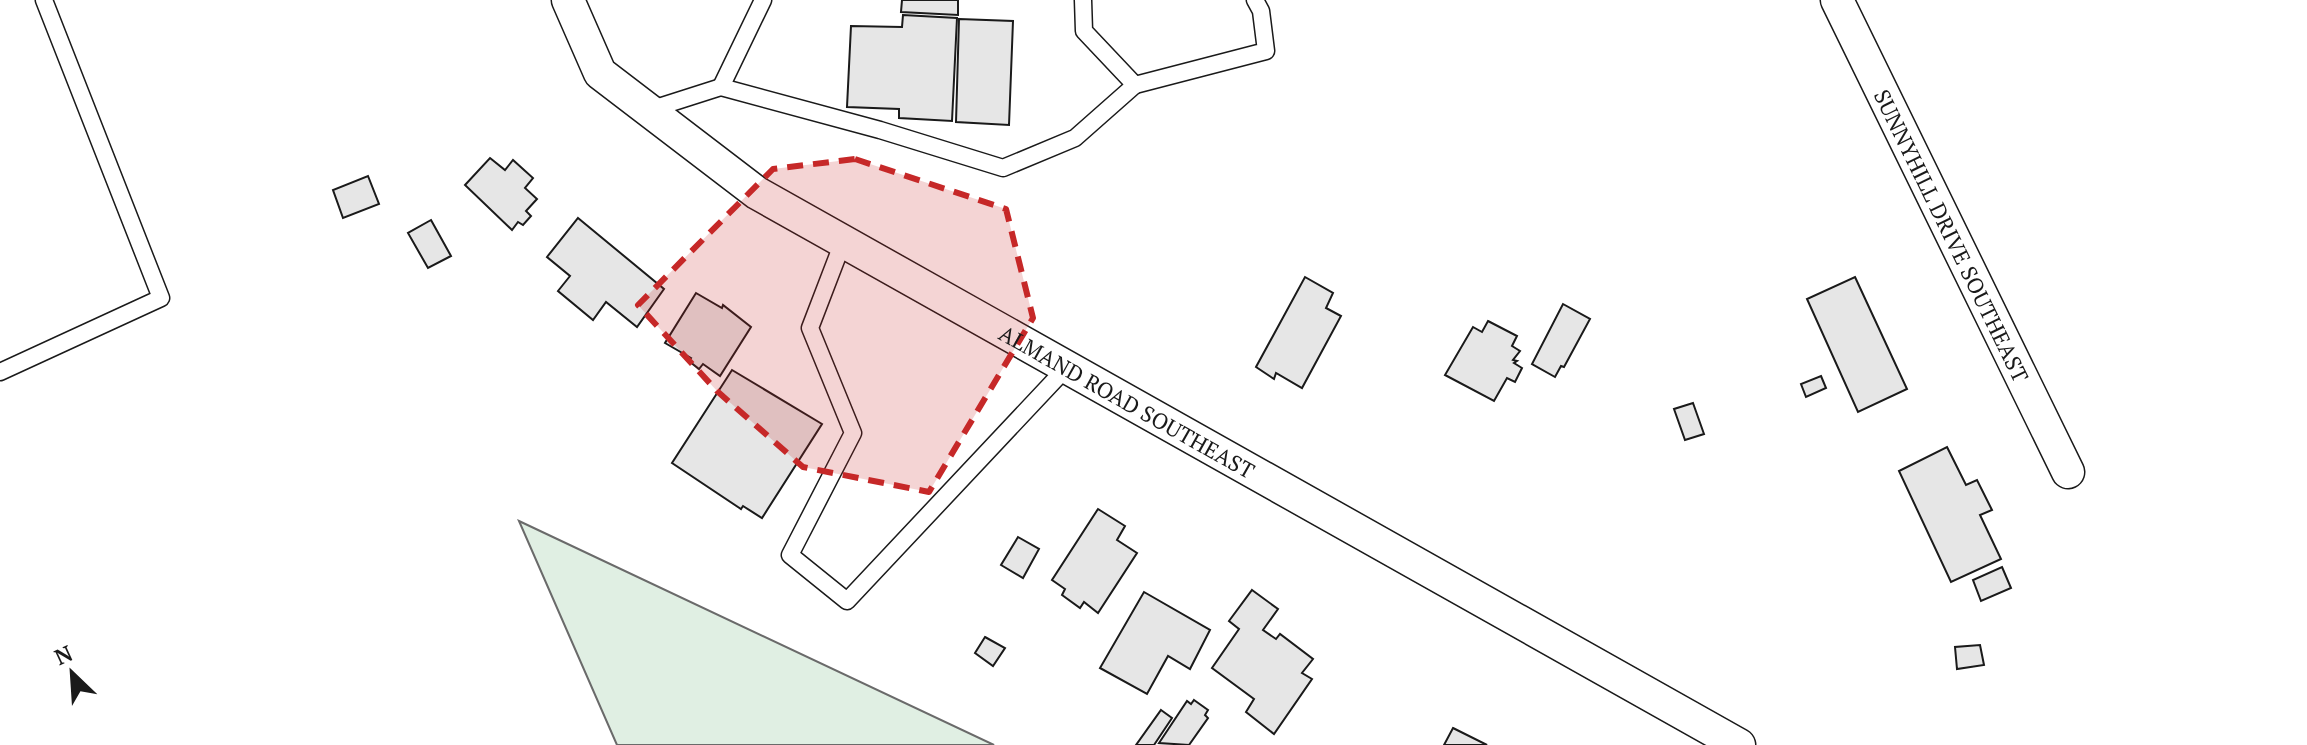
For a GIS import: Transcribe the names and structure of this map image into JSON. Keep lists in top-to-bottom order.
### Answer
{
  "streets": {
    "street": ["SUNNYHILL DRIVE SOUTHEAST", "ALMAND ROAD SOUTHEAST"]
  },
  "north": "top left"
}
